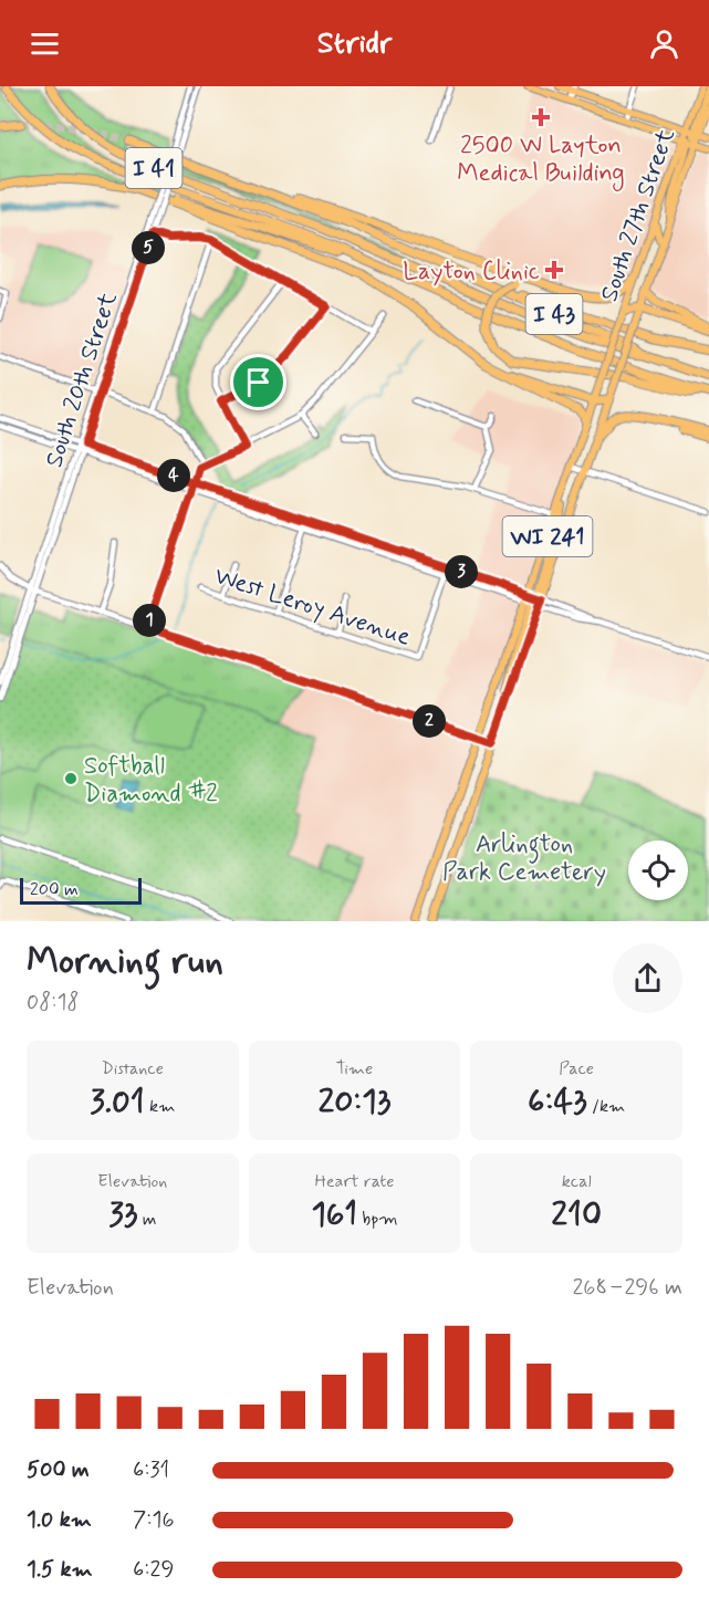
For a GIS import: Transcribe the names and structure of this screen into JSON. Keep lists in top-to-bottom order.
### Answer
{
  "streets": {
    "highway": ["I 41", "I 43"],
    "main road": ["South 27th Street", "WI 241"],
    "street": ["South 20th Street", "West Leroy Avenue"]
  },
  "crossings": [
    ["I 41", "I 43"]
  ],
  "parks": ["Arlington Park Cemetery"],
  "places": {
    "health": ["2500 W Layton Medical Building", "Layton Clinic"],
    "other": ["Softball Diamond #2"]
  },
  "scale_bar": "200 m",
  "page": {
    "header": "Stridr",
    "pins": [
      "5",
      "4",
      "3",
      "1",
      "2"
    ],
    "scale": "200 m",
    "heading": ["Morning run", "08:18"],
    "stats": [
      ["Distance", "3.01 km"],
      ["Time", "20:13"],
      ["Pace", "6:43 /km"],
      ["Elevation", "33 m"],
      ["Heart rate", "161 bpm"],
      ["kcal", "210"]
    ],
    "chart": ["Elevation", "268–296 m"],
    "list": [
      {
        "name": "500 m",
        "note": "6:31"
      },
      {
        "name": "1.0 km",
        "note": "7:16"
      },
      {
        "name": "1.5 km",
        "note": "6:29"
      }
    ]
  }
}
